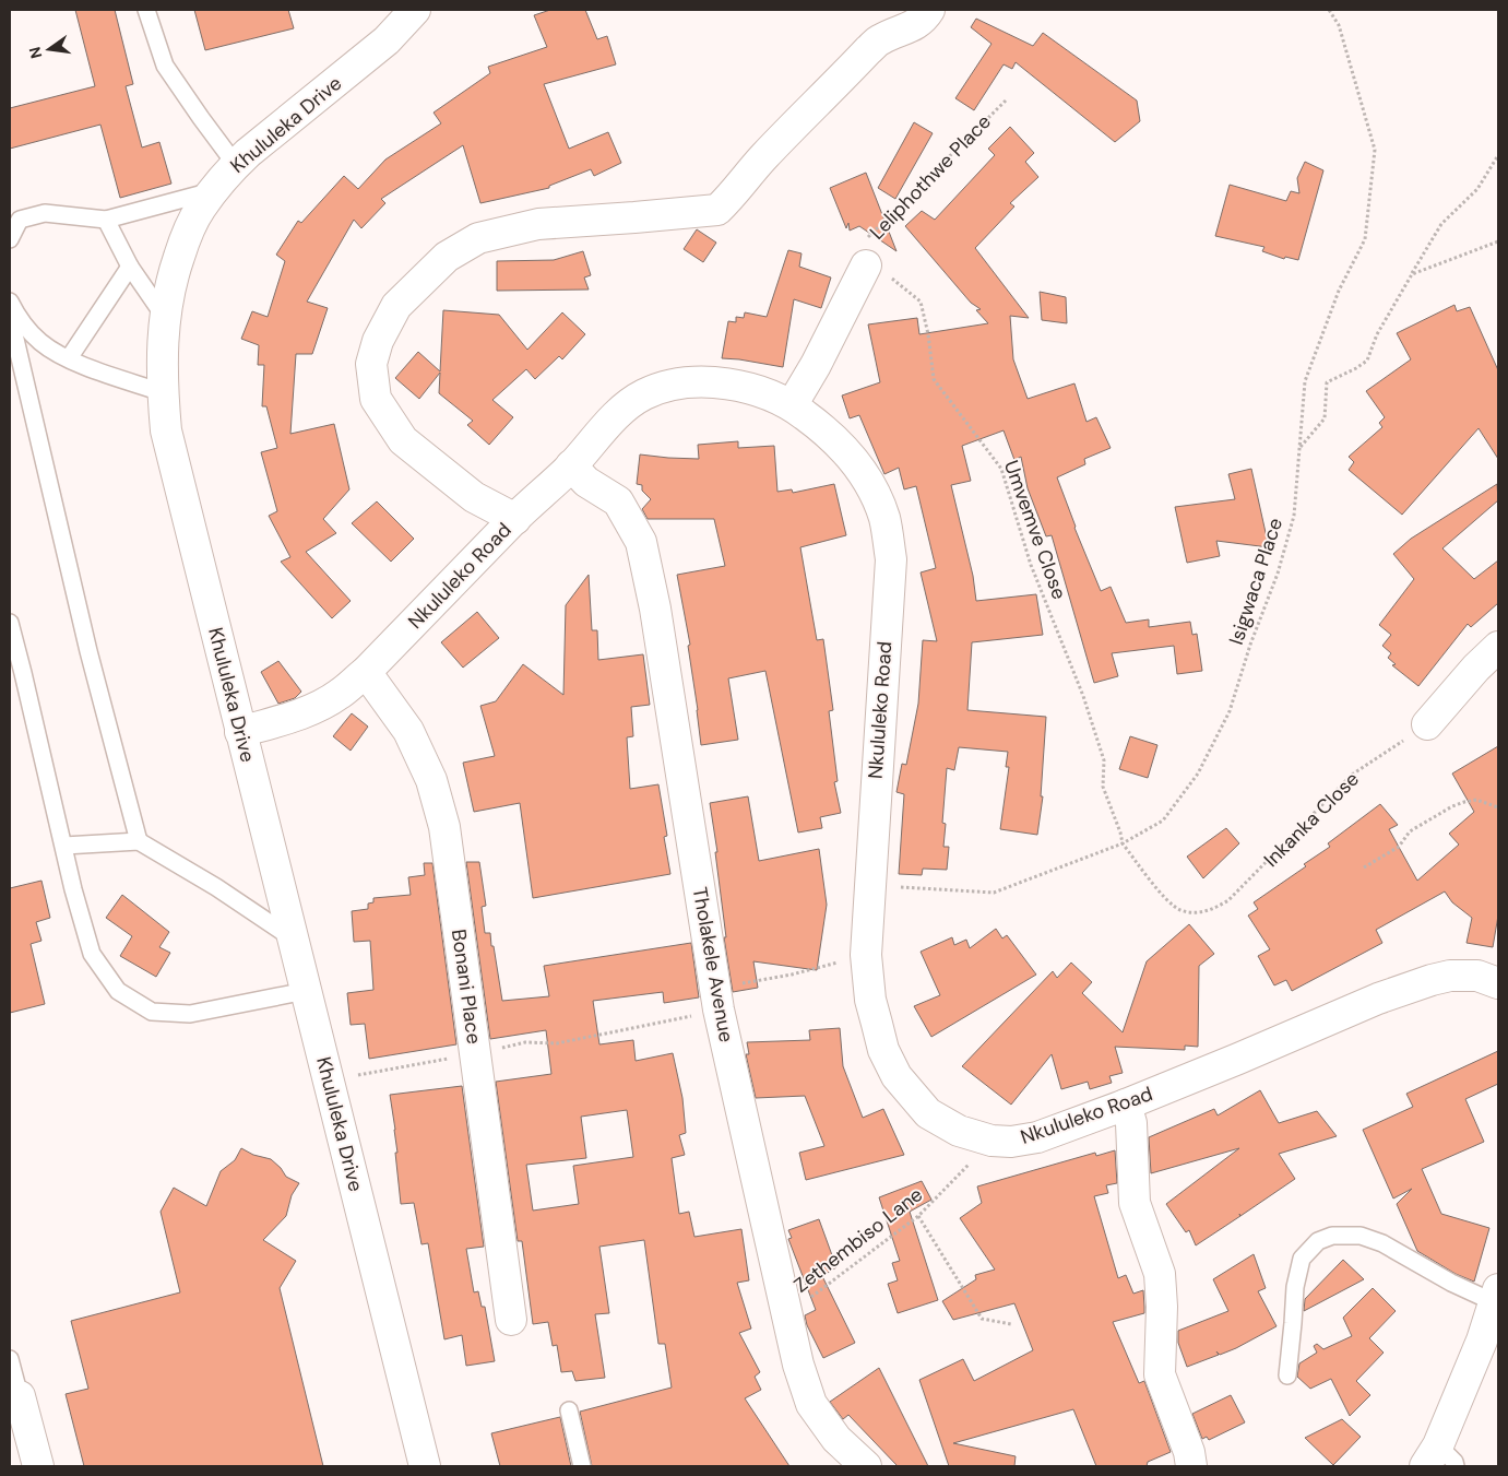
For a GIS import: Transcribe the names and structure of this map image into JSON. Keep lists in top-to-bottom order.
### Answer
{
  "streets": {
    "street": [
      "Khululeka Drive",
      "Leliphothwe Place",
      "Nkululeko Road",
      "Tholakele Avenue",
      "Bonani Place"
    ],
    "path": [
      "Umvemve Close",
      "Isigwaca Place",
      "Inkanka Close",
      "Zethembiso Lane"
    ]
  },
  "crossings": [
    ["Khululeka Drive", "Nkululeko Road"],
    ["Leliphothwe Place", "Umvemve Close"],
    ["Leliphothwe Place", "Nkululeko Road"],
    ["Umvemve Close", "Isigwaca Place"],
    ["Umvemve Close", "Inkanka Close"],
    ["Nkululeko Road", "Isigwaca Place"],
    ["Nkululeko Road", "Tholakele Avenue"],
    ["Nkululeko Road", "Bonani Place"],
    ["Nkululeko Road", "Zethembiso Lane"],
    ["Isigwaca Place", "Inkanka Close"],
    ["Tholakele Avenue", "Zethembiso Lane"]
  ],
  "north": "left"
}
